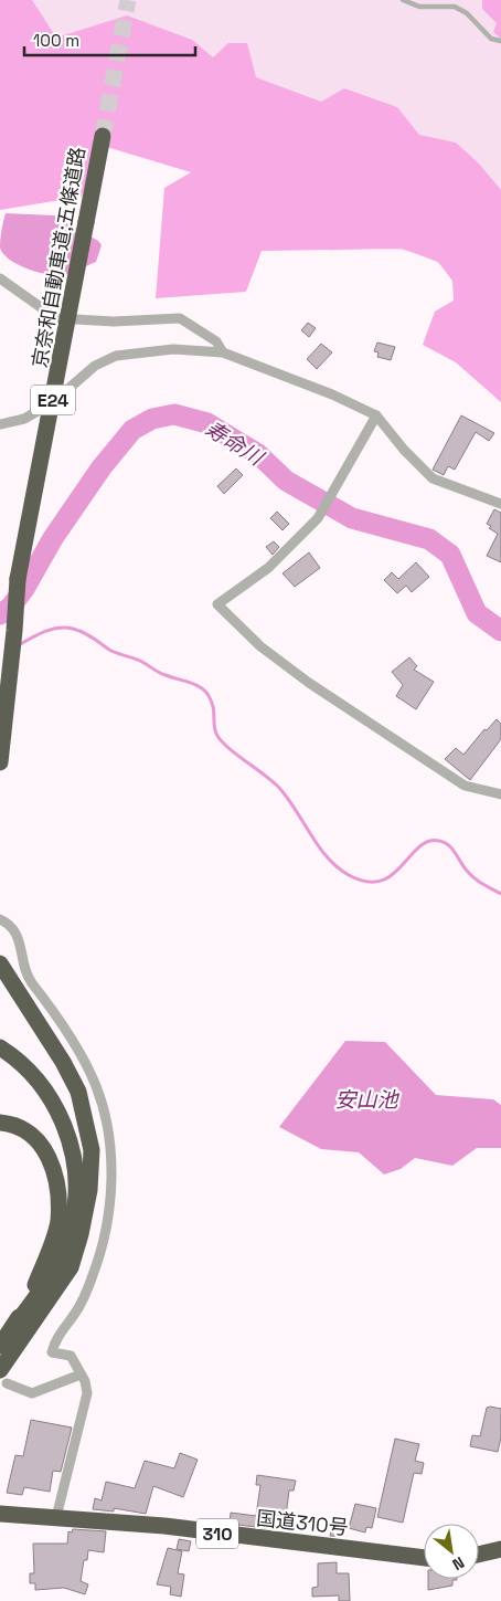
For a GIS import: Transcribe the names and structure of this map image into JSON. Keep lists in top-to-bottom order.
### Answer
{
  "streets": {
    "highway": [
      "京奈和自動車道;五條道路",
      "E24",
      "国道310号",
      "310"
    ]
  },
  "water": ["寿命川", "安山池"],
  "scale_bar": "100 m",
  "north": "bottom right"
}
